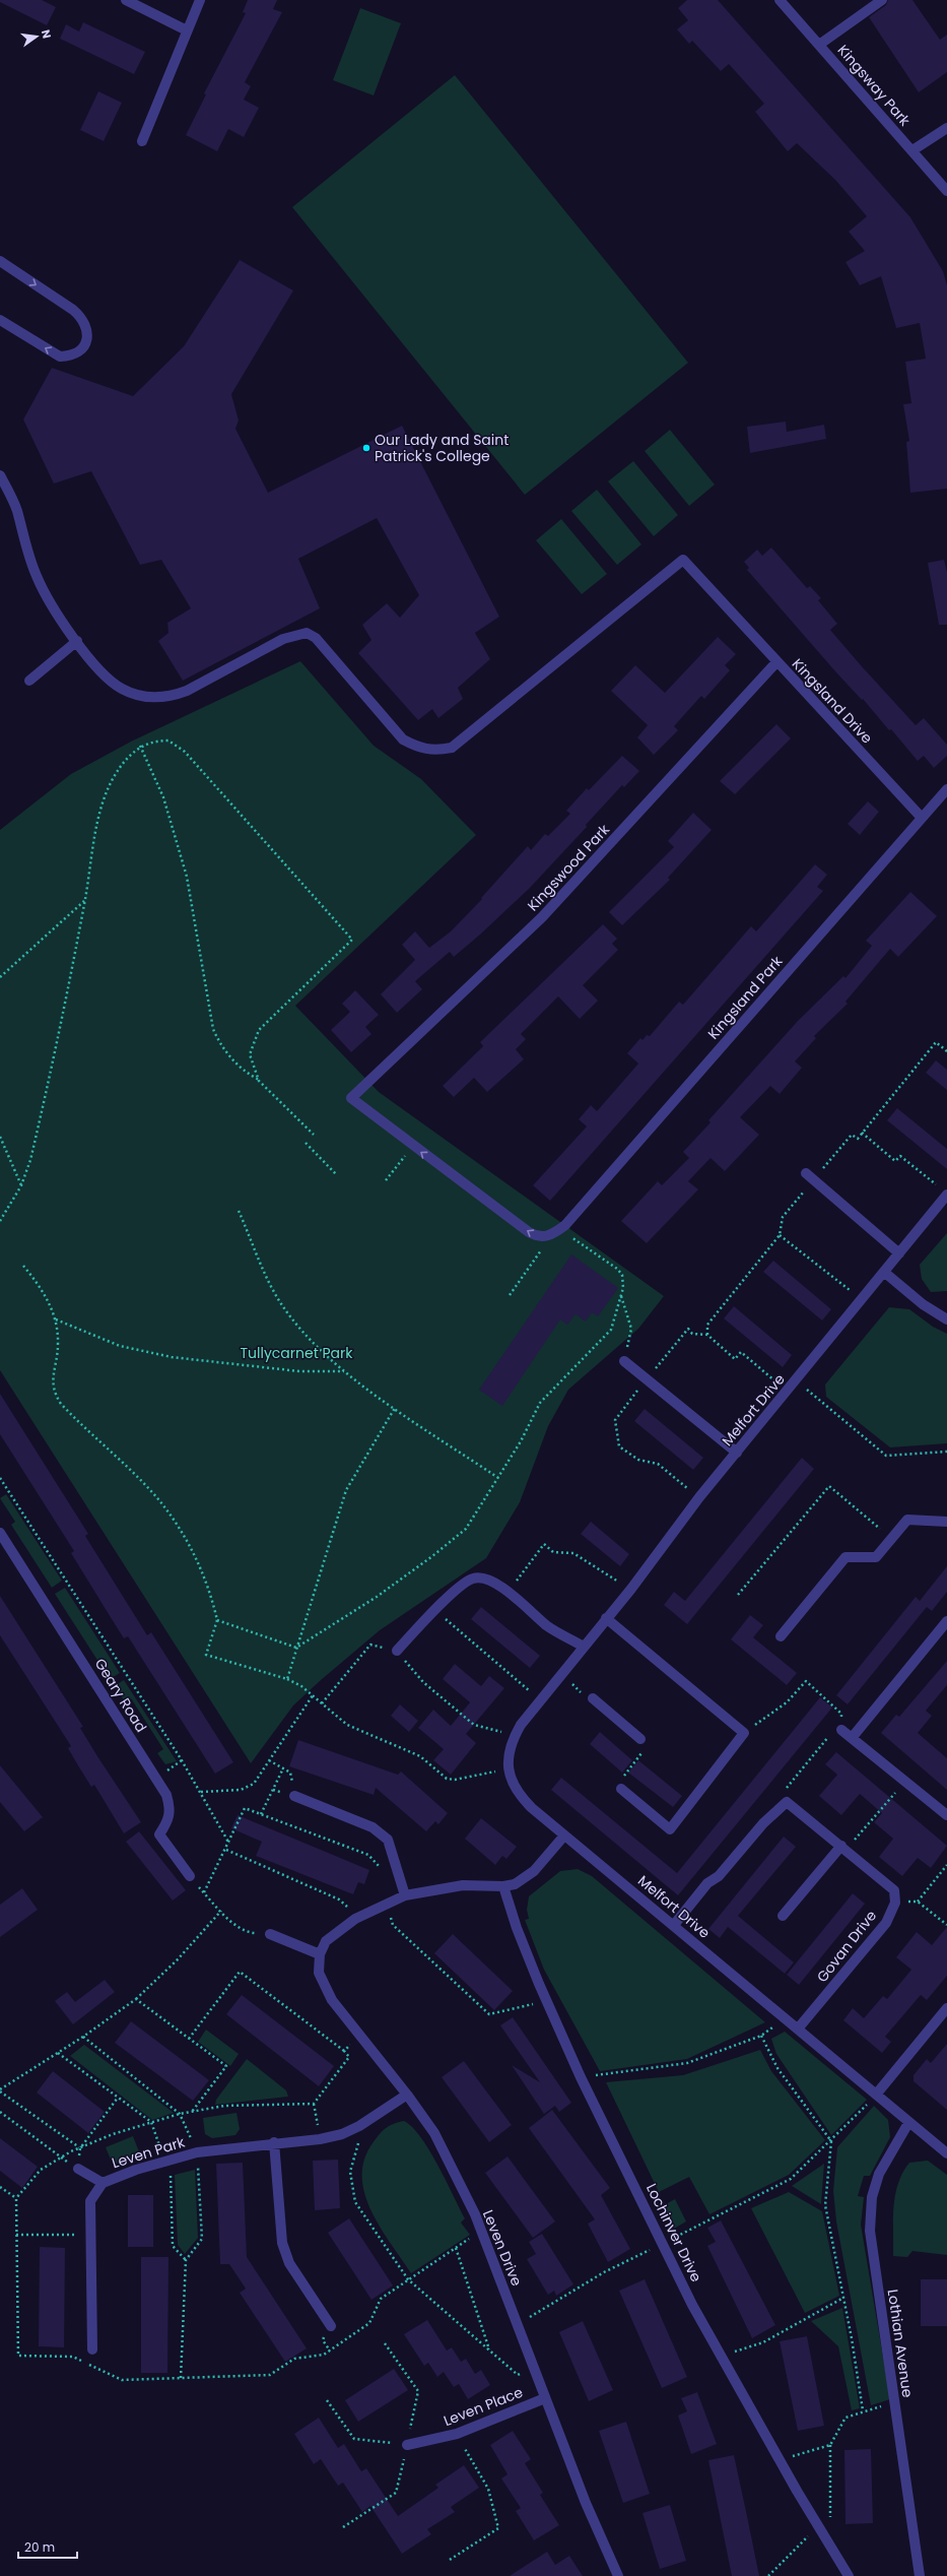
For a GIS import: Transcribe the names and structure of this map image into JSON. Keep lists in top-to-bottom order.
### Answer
{
  "streets": {
    "street": [
      "Kingsway Park",
      "Kingsland Drive",
      "Kingswood Park",
      "Kingsland Park",
      "Melfort Drive",
      "Geary Road",
      "Govan Drive",
      "Leven Park",
      "Lochinver Drive",
      "Leven Drive",
      "Lothian Avenue",
      "Leven Place"
    ]
  },
  "crossings": [
    ["Kingsland Drive", "Kingswood Park"],
    ["Kingsland Drive", "Kingsland Park"],
    ["Melfort Drive", "Govan Drive"],
    ["Melfort Drive", "Lothian Avenue"],
    ["Leven Park", "Leven Drive"],
    ["Leven Drive", "Leven Place"]
  ],
  "parks": ["Tullycarnet Park"],
  "places": ["Our Lady and Saint Patrick's College"],
  "scale_bar": "20 m",
  "north": "right"
}
